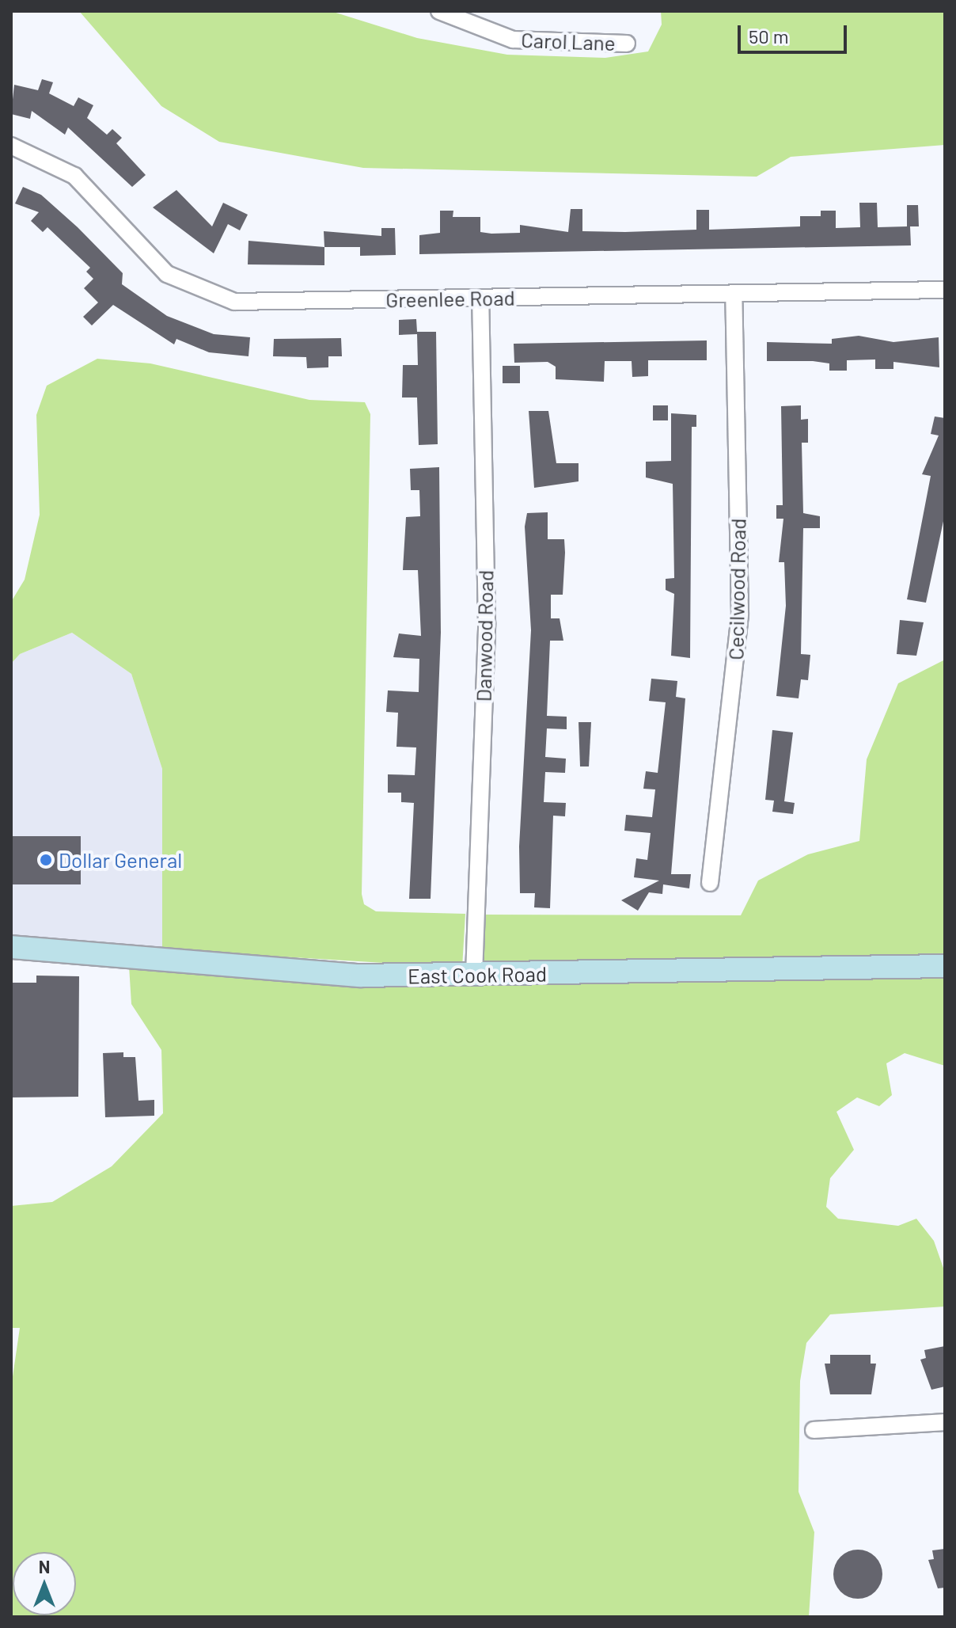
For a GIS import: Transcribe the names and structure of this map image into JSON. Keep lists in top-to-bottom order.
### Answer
{
  "streets": {
    "main road": ["East Cook Road"],
    "street": [
      "Carol Lane",
      "Greenlee Road",
      "Cecilwood Road",
      "Danwood Road"
    ]
  },
  "crossings": [
    ["Greenlee Road", "Cecilwood Road"],
    ["Greenlee Road", "Danwood Road"],
    ["Danwood Road", "East Cook Road"]
  ],
  "places": ["Dollar General"],
  "scale_bar": "50 m",
  "north": "top"
}
